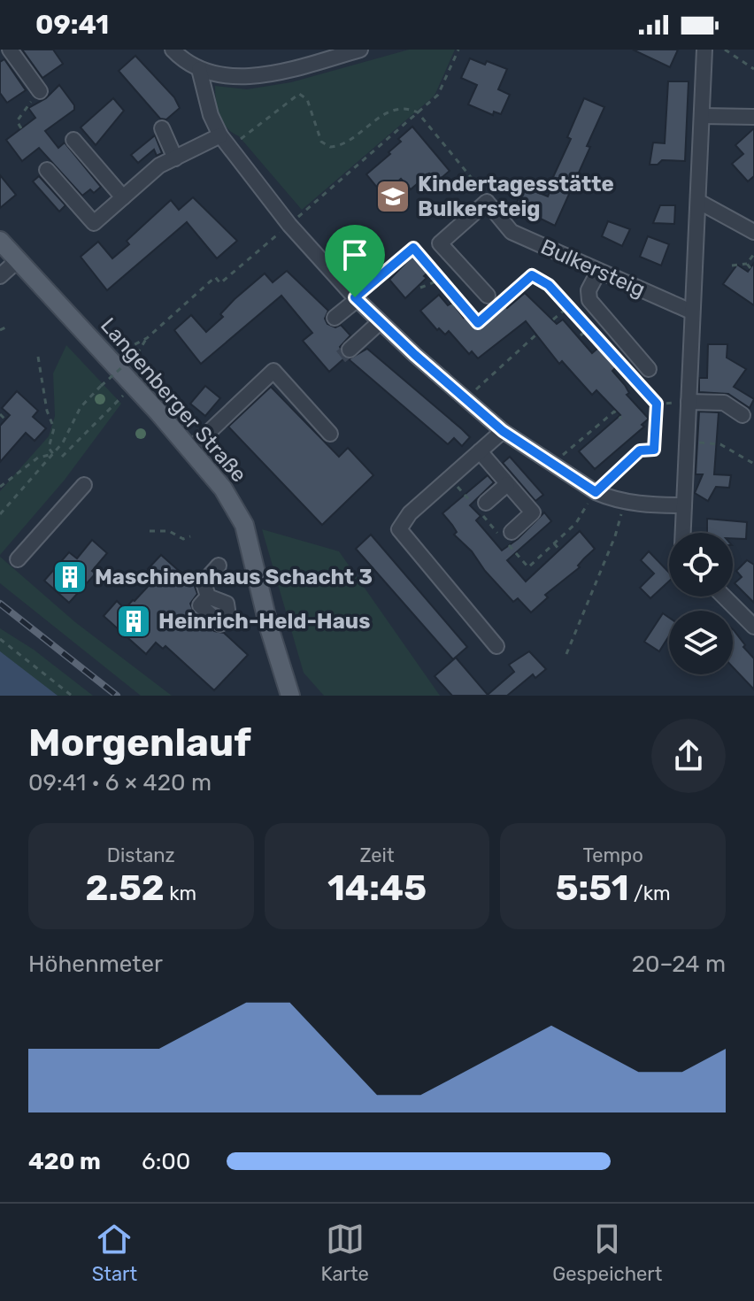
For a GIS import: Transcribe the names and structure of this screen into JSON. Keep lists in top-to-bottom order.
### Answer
{
  "streets": {
    "main road": ["Langenberger Straße"],
    "street": ["Bulkersteig"]
  },
  "places": {
    "school or university": ["Kindertagesstätte Bulkersteig"],
    "building": ["Maschinenhaus Schacht 3", "Heinrich-Held-Haus"]
  },
  "page": {
    "status": "09:41",
    "heading": ["Morgenlauf", "09:41 · 6 × 420 m"],
    "stats": [
      ["Distanz", "2.52 km"],
      ["Zeit", "14:45"],
      ["Tempo", "5:51 /km"]
    ],
    "chart": ["Höhenmeter", "20–24 m"],
    "list": [
      {
        "name": "420 m",
        "note": "6:00"
      }
    ],
    "tabs": ["Start", "Karte", "Gespeichert"]
  }
}
